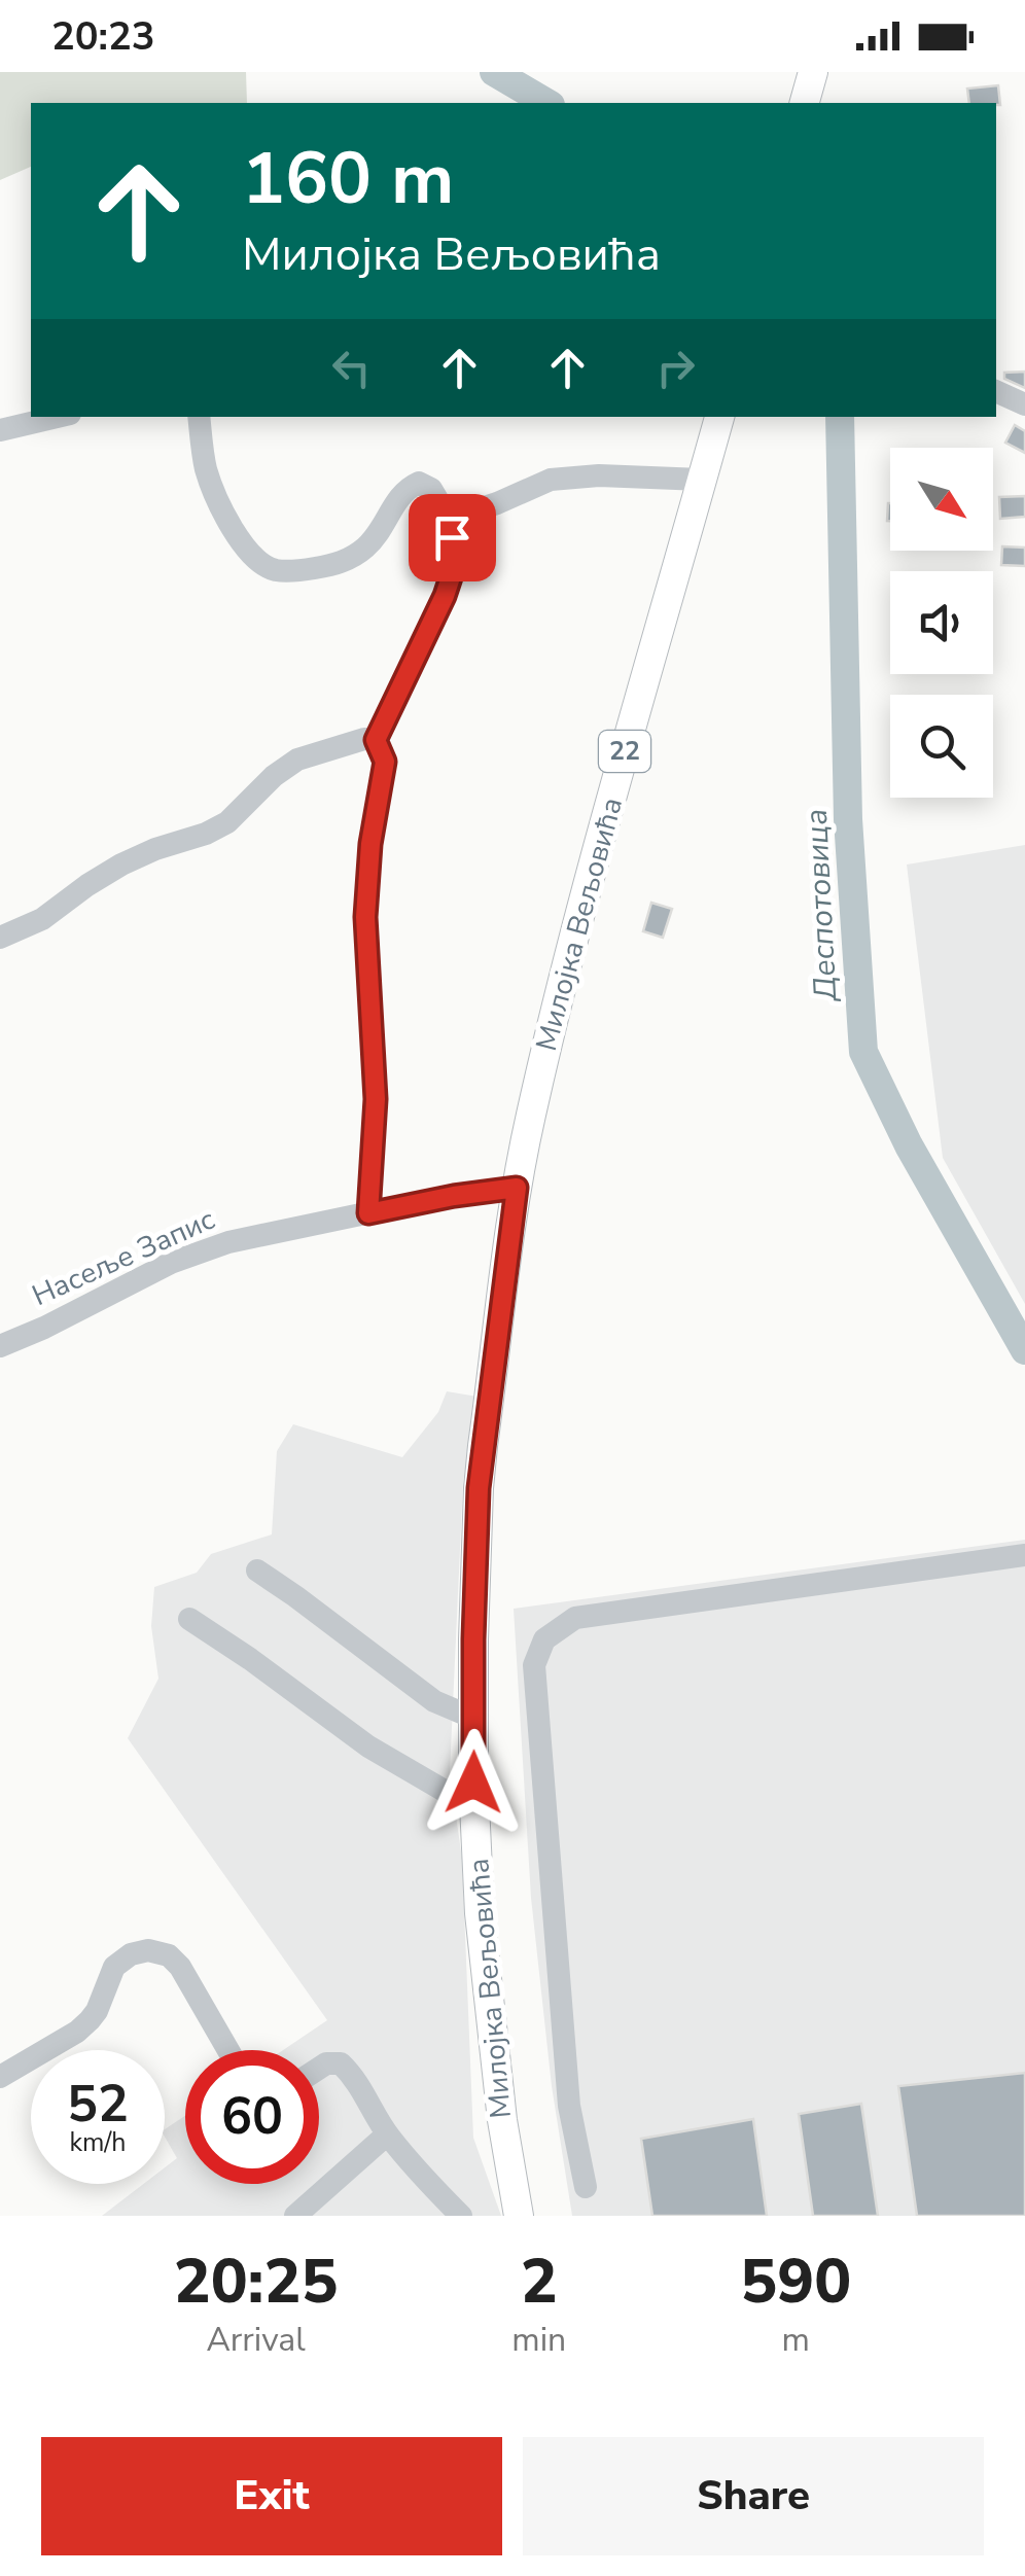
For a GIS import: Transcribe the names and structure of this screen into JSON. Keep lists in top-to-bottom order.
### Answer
{
  "streets": {
    "main road": ["22", "Милојка Вељовића"],
    "street": ["Насеље Запис"]
  },
  "crossings": [
    ["Милојка Вељовића", "Насеље Запис"]
  ],
  "water": ["Деспотовица"],
  "north": "bottom right",
  "page": {
    "status": "20:23",
    "turn": ["160 m", "Милојка Вељовића"],
    "speed": "52 km/h",
    "limit": "60",
    "eta": [
      "20:25",
      "Arrival",
      "2",
      "min",
      "590",
      "m"
    ],
    "buttons": ["Exit", "Share"]
  }
}
